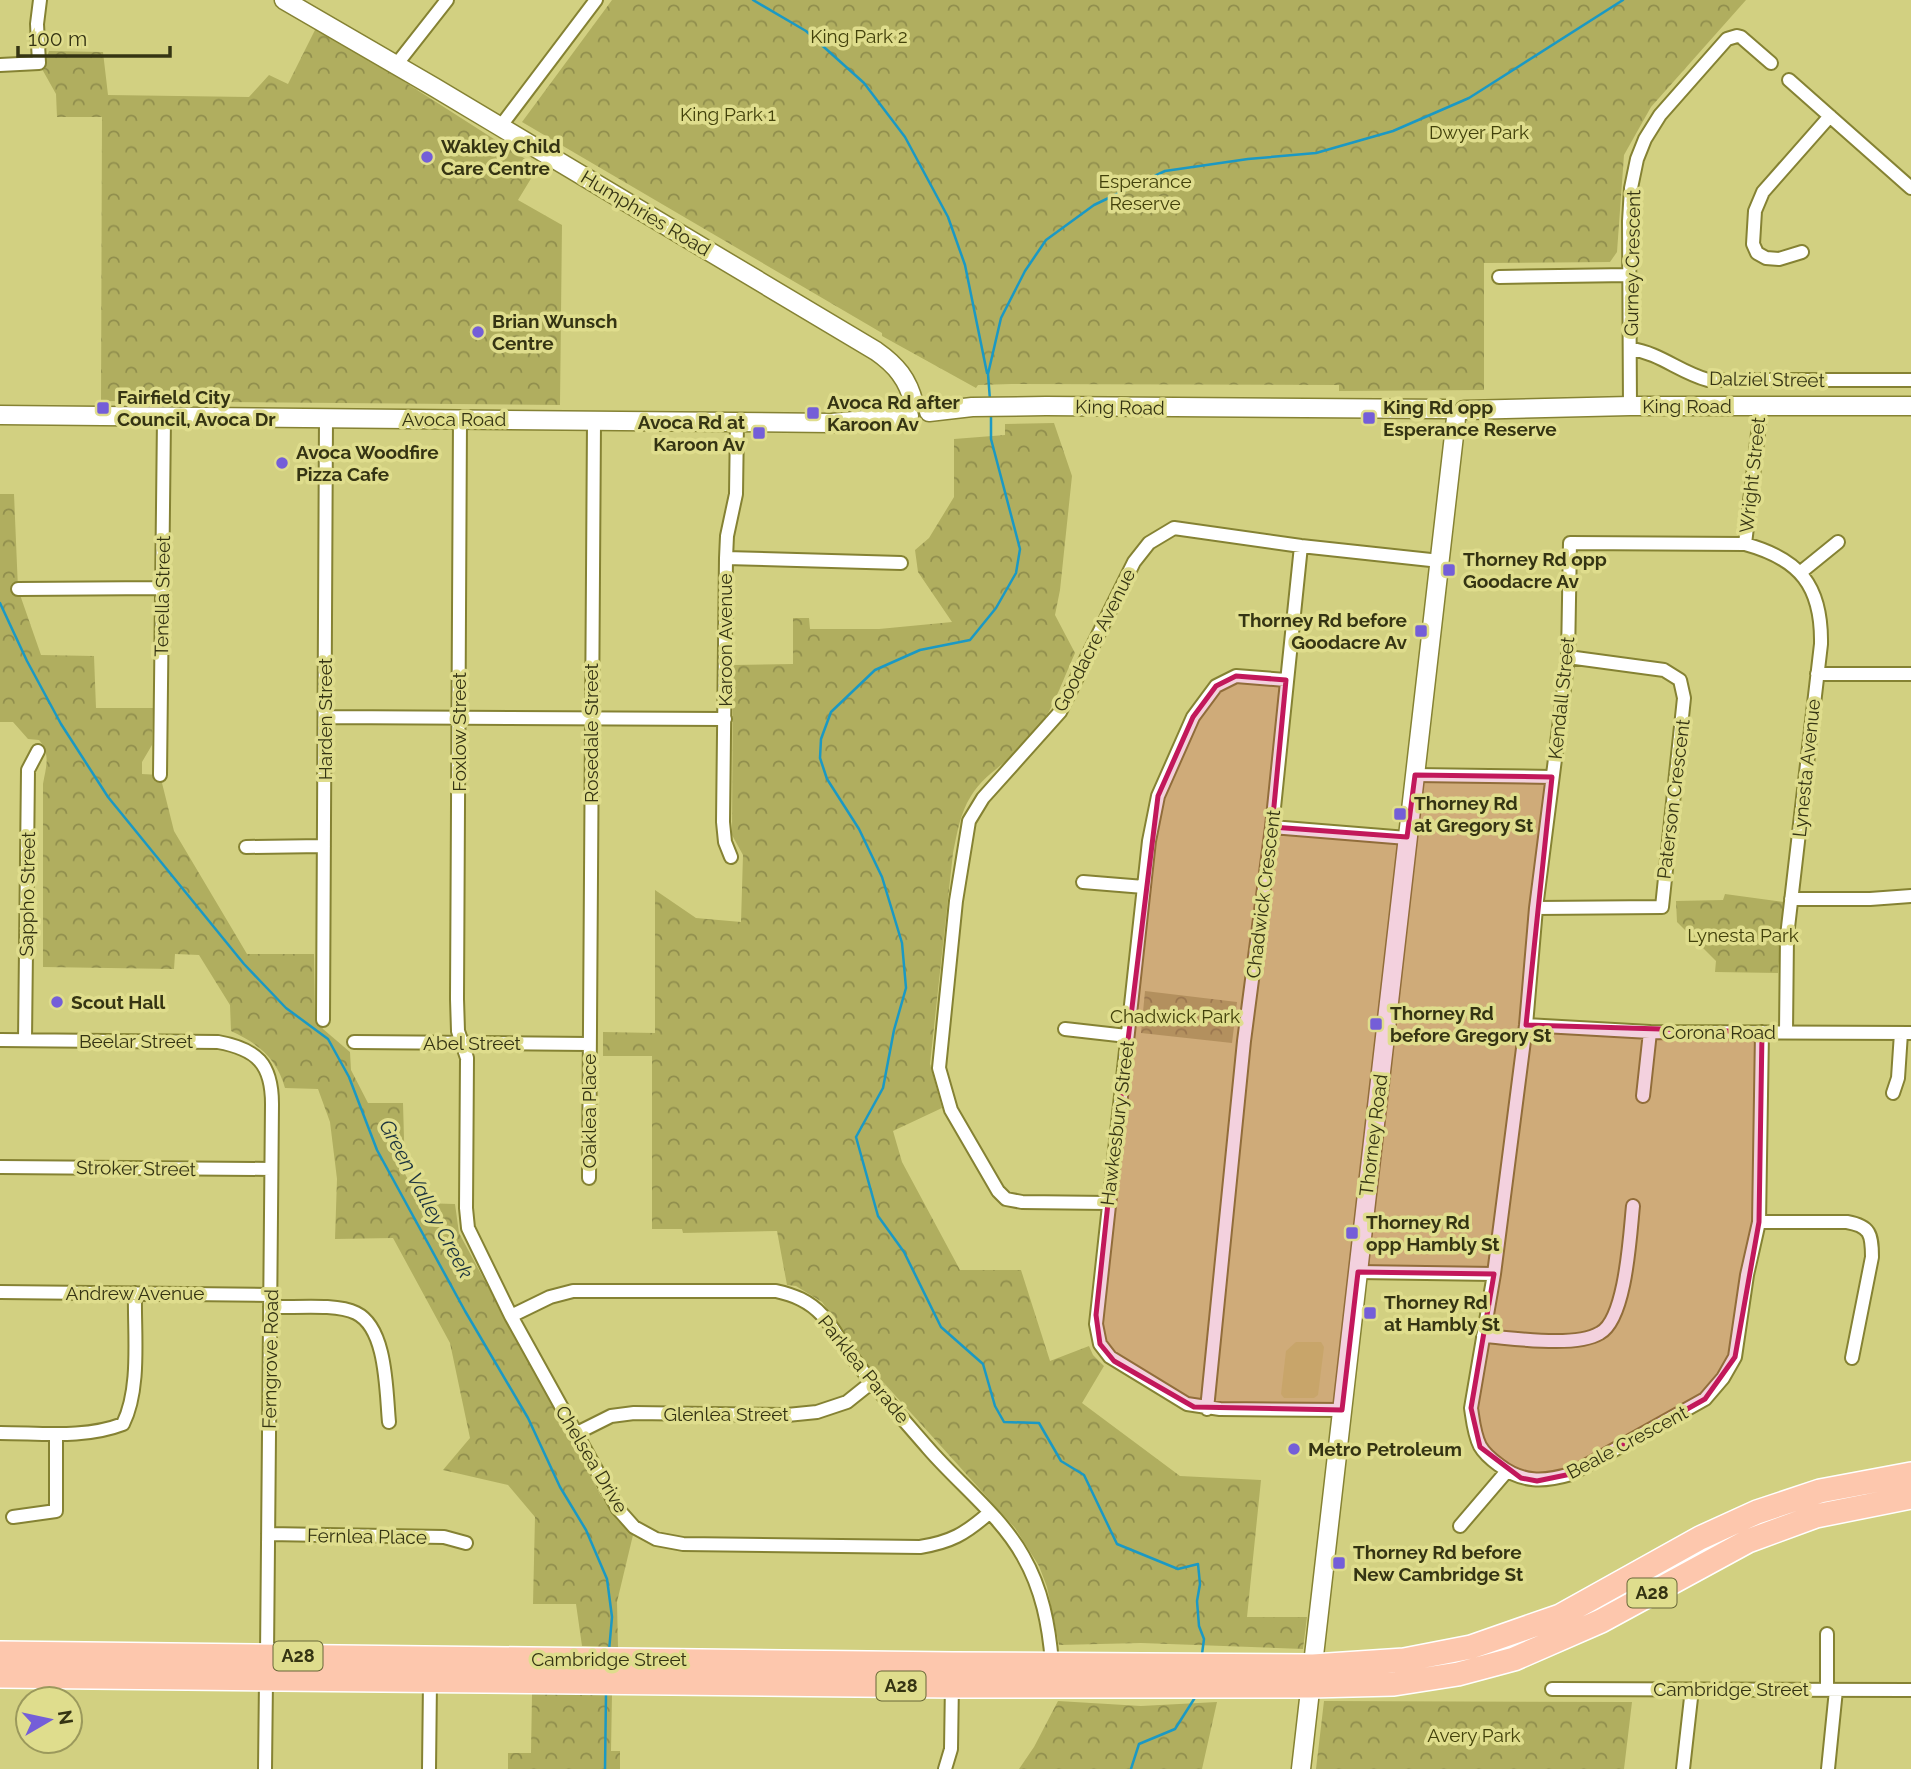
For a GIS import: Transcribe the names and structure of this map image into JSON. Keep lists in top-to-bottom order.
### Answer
{
  "streets": {
    "highway": ["A28", "Cambridge Street"],
    "street": [
      "Humphries Road",
      "Gurney Crescent",
      "Dalziel Street",
      "King Road",
      "Avoca Road",
      "Wright Street",
      "Tenella Street",
      "Karoon Avenue",
      "Goodacre Avenue",
      "Kendall Street",
      "Harden Street",
      "Foxlow Street",
      "Rosedale Street",
      "Lynesta Avenue",
      "Paterson Crescent",
      "Sappho Street",
      "Chadwick Crescent",
      "Corona Road",
      "Beelar Street",
      "Abel Street",
      "Oaklea Place",
      "Hawkesbury Street",
      "Thorney Road",
      "Stroker Street",
      "Andrew Avenue",
      "Ferngrove Road",
      "Parklea Parade",
      "Glenlea Street",
      "Beale Crescent",
      "Chelsea Drive",
      "Fernlea Place"
    ]
  },
  "crossings": [
    ["Humphries Road", "Avoca Road"],
    ["Gurney Crescent", "Dalziel Street"],
    ["Gurney Crescent", "King Road"],
    ["King Road", "Avoca Road"],
    ["King Road", "Wright Street"],
    ["King Road", "Thorney Road"],
    ["Avoca Road", "Tenella Street"],
    ["Avoca Road", "Karoon Avenue"],
    ["Avoca Road", "Harden Street"],
    ["Avoca Road", "Foxlow Street"],
    ["Avoca Road", "Rosedale Street"],
    ["Wright Street", "Kendall Street"],
    ["Wright Street", "Lynesta Avenue"],
    ["Goodacre Avenue", "Chadwick Crescent"],
    ["Goodacre Avenue", "Hawkesbury Street"],
    ["Goodacre Avenue", "Thorney Road"],
    ["Kendall Street", "Lynesta Avenue"],
    ["Kendall Street", "Paterson Crescent"],
    ["Kendall Street", "Corona Road"],
    ["Kendall Street", "Beale Crescent"],
    ["Foxlow Street", "Abel Street"],
    ["Foxlow Street", "Chelsea Drive"],
    ["Rosedale Street", "Abel Street"],
    ["Rosedale Street", "Oaklea Place"],
    ["Lynesta Avenue", "Corona Road"],
    ["Sappho Street", "Beelar Street"],
    ["Chadwick Crescent", "Hawkesbury Street"],
    ["Corona Road", "Beale Crescent"],
    ["Beelar Street", "Ferngrove Road"],
    ["Abel Street", "Oaklea Place"],
    ["Abel Street", "Chelsea Drive"],
    ["Hawkesbury Street", "Thorney Road"],
    ["Thorney Road", "A28"],
    ["Thorney Road", "Cambridge Street"],
    ["Stroker Street", "Ferngrove Road"],
    ["Andrew Avenue", "Ferngrove Road"],
    ["Ferngrove Road", "Fernlea Place"],
    ["Ferngrove Road", "Cambridge Street"],
    ["Parklea Parade", "Glenlea Street"],
    ["Parklea Parade", "Chelsea Drive"],
    ["Parklea Parade", "Cambridge Street"],
    ["Glenlea Street", "Chelsea Drive"],
    ["A28", "Cambridge Street"]
  ],
  "water": ["Green Valley Creek"],
  "parks": [
    "King Park 2",
    "King Park 1",
    "Dwyer Park",
    "Esperance Reserve",
    "Lynesta Park",
    "Chadwick Park",
    "Avery Park"
  ],
  "places": {
    "other": [
      "Wakley Child Care Centre",
      "Brian Wunsch Centre",
      "Avoca Woodfire Pizza Cafe",
      "Scout Hall",
      "Metro Petroleum"
    ],
    "transit": [
      "Fairfield City Council, Avoca Dr",
      "Avoca Rd after Karoon Av",
      "King Rd opp Esperance Reserve",
      "Avoca Rd at Karoon Av",
      "Thorney Rd opp Goodacre Av",
      "Thorney Rd before Goodacre Av",
      "Thorney Rd at Gregory St",
      "Thorney Rd before Gregory St",
      "Thorney Rd opp Hambly St",
      "Thorney Rd at Hambly St",
      "Thorney Rd before New Cambridge St"
    ]
  },
  "scale_bar": "100 m",
  "north": "right"
}
